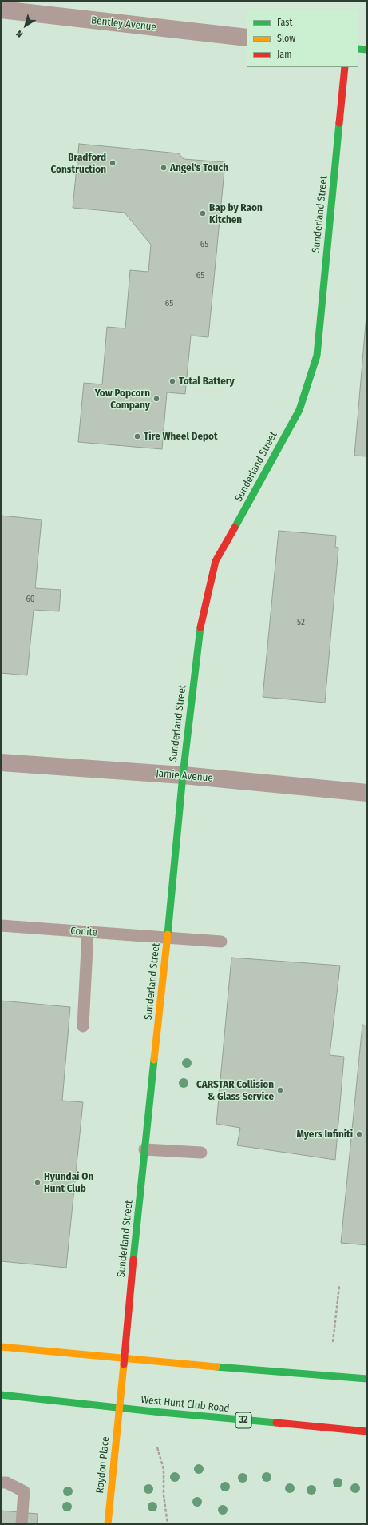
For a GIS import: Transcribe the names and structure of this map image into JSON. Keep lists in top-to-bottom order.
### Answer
{
  "streets": {
    "street": [
      "Bentley Avenue",
      "Sunderland Street",
      "Jamie Avenue",
      "West Hunt Club Road",
      "32",
      "Roydon Place"
    ],
    "lane": ["Conite"]
  },
  "crossings": [
    ["Sunderland Street", "Jamie Avenue"],
    ["Sunderland Street", "Conite"],
    ["Sunderland Street", "West Hunt Club Road"],
    ["Sunderland Street", "Roydon Place"],
    ["West Hunt Club Road", "Roydon Place"]
  ],
  "places": [
    "Bradford Construction",
    "Angel's Touch",
    "Bap by Raon Kitchen",
    "Total Battery",
    "Yow Popcorn Company",
    "Tire Wheel Depot",
    "CARSTAR Collision & Glass Service",
    "Myers Infiniti",
    "Hyundai On Hunt Club"
  ],
  "house_numbers": [
    "65",
    "65",
    "65",
    "60",
    "52"
  ],
  "legend": ["Fast", "Slow", "Jam"],
  "north": "bottom left"
}
